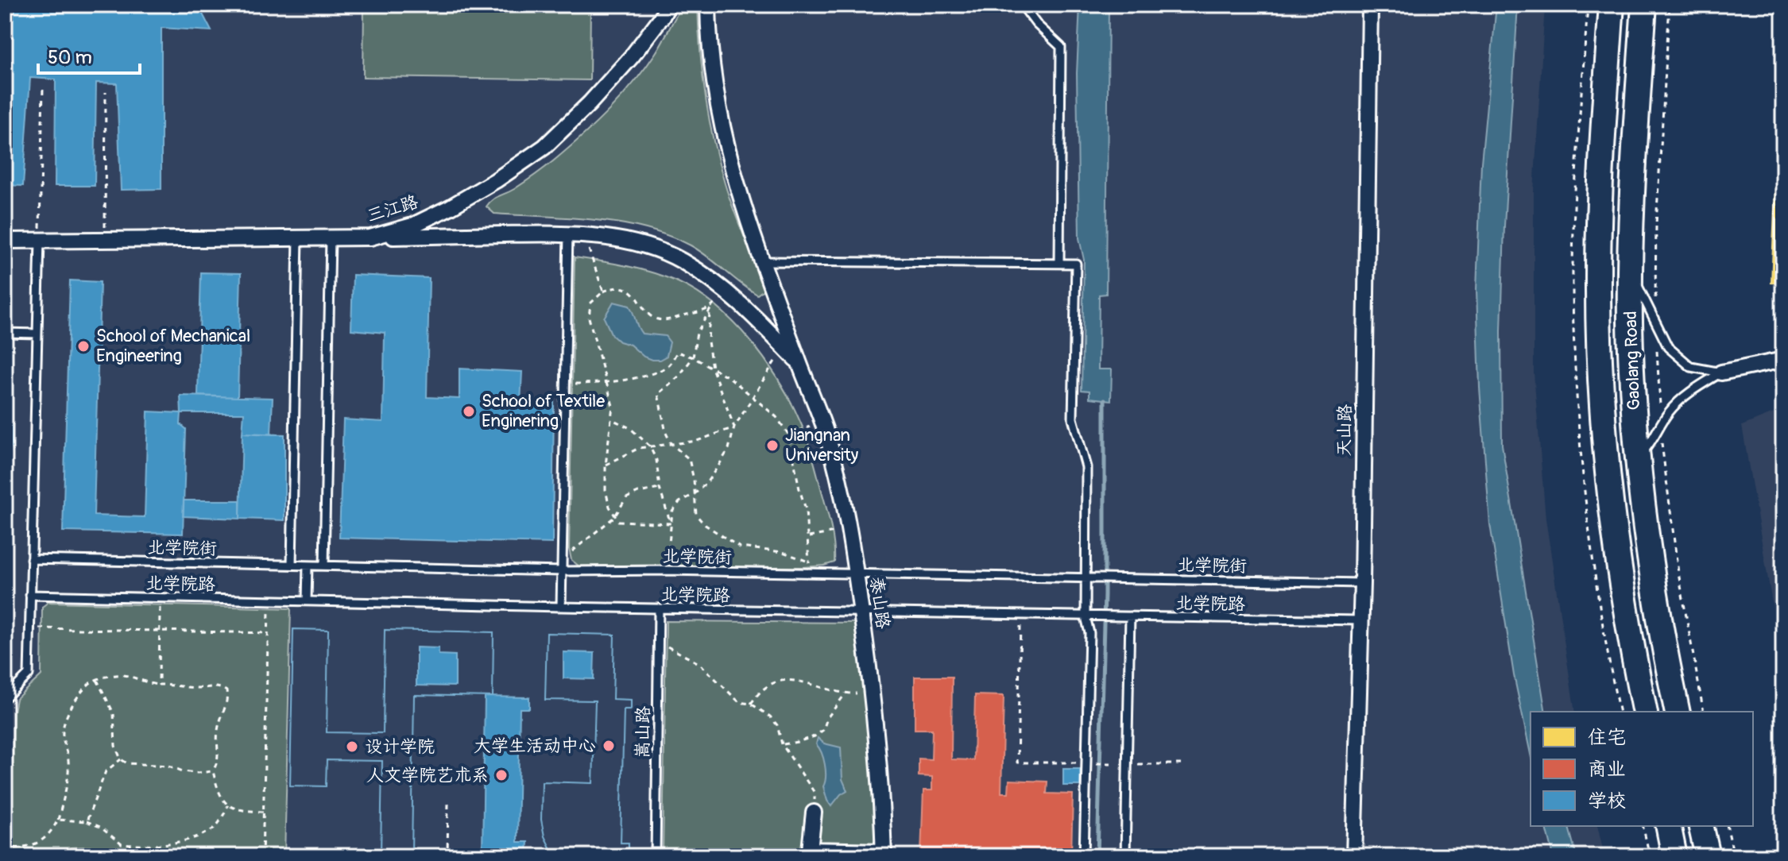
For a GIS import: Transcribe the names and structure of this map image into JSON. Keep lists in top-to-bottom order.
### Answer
{
  "streets": {
    "main road": ["Gaolang Road"],
    "street": ["三江路", "天山路", "泰山路"],
    "lane": ["北学院街", "北学院路", "嵩山路"]
  },
  "crossings": [
    ["天山路", "北学院街"],
    ["天山路", "北学院路"],
    ["北学院街", "泰山路"],
    ["北学院路", "泰山路"],
    ["北学院路", "嵩山路"]
  ],
  "places": [
    "School of Mechanical Engineering",
    "School of Textile Enginering",
    "Jiangnan University",
    "大学生活动中心",
    "设计学院",
    "人文学院艺术系"
  ],
  "legend": ["住宅", "商业", "学校"],
  "scale_bar": "50 m"
}
